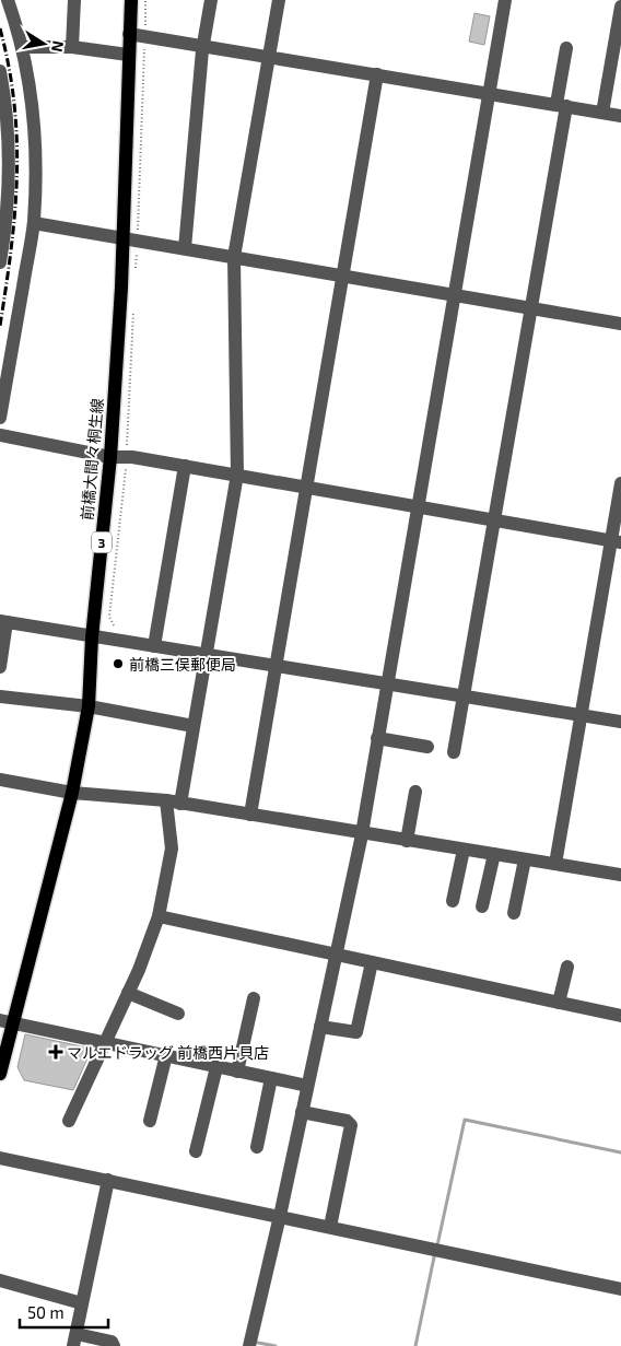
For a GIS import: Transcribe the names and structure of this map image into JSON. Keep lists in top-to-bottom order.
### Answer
{
  "streets": {
    "main road": ["前橋大間々桐生線", "3"]
  },
  "places": {
    "other": ["前橋三俣郵便局"],
    "health": ["マルエドラッグ 前橋西片貝店"]
  },
  "scale_bar": "50 m",
  "north": "right"
}
